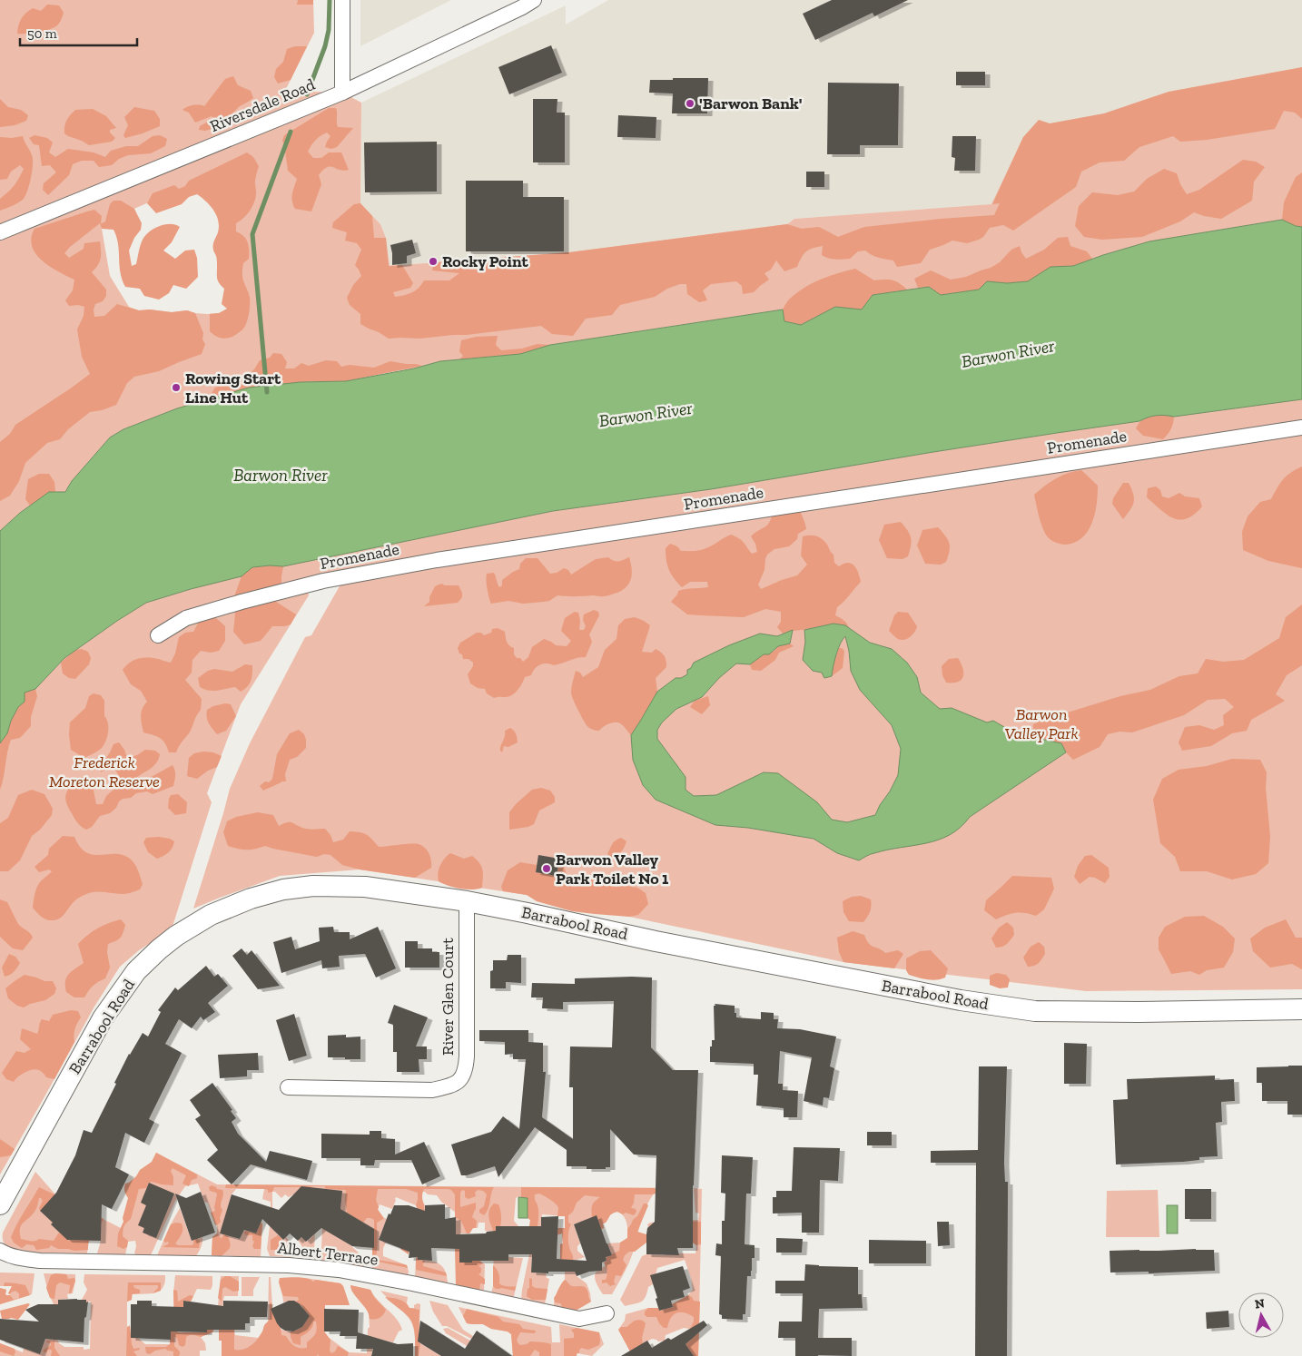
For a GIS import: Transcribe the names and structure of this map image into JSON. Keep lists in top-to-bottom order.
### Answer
{
  "streets": {
    "street": [
      "Riversdale Road",
      "Promenade",
      "Barrabool Road",
      "River Glen Court",
      "Albert Terrace"
    ]
  },
  "crossings": [
    ["Barrabool Road", "River Glen Court"]
  ],
  "water": ["Barwon River"],
  "parks": ["Barwon Valley Park", "Frederick Moreton Reserve"],
  "places": [
    "'Barwon Bank'",
    "Rocky Point",
    "Rowing Start Line Hut",
    "Barwon Valley Park Toilet No 1"
  ],
  "scale_bar": "50 m",
  "north": "top"
}
